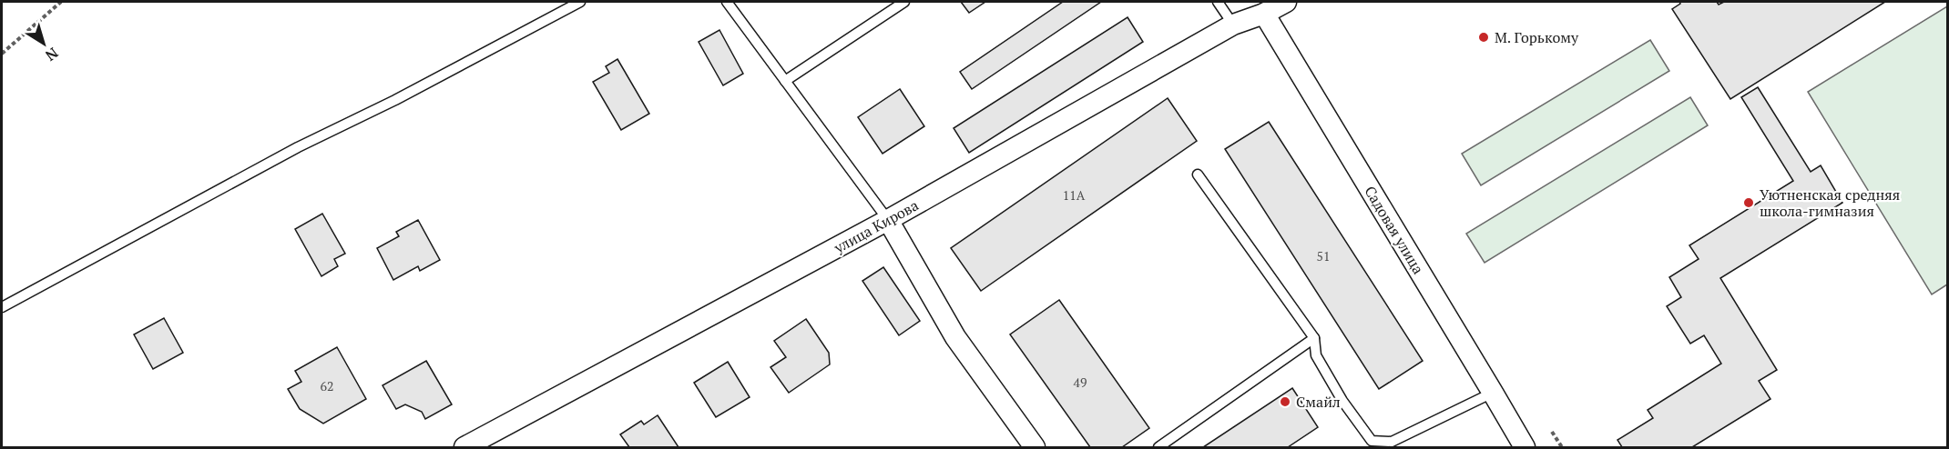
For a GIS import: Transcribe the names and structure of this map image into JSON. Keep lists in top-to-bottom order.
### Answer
{
  "streets": {
    "street": ["улица Кирова", "Садовая улица"]
  },
  "crossings": [
    ["улица Кирова", "Садовая улица"]
  ],
  "places": ["М. Горькому", "Уютненская средняя школа-гимназия", "Смайл"],
  "house_numbers": [
    "11А",
    "51",
    "49",
    "62"
  ],
  "north": "bottom right"
}
